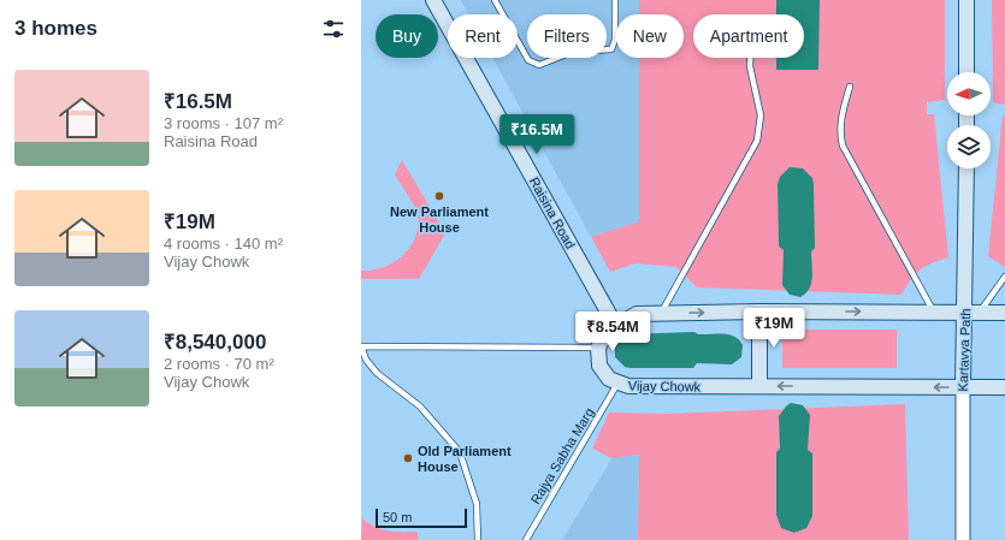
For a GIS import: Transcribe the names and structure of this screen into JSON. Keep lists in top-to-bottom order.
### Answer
{
  "streets": {
    "main road": ["Raisina Road", "Kartavya Path", "Vijay Chowk"],
    "lane": ["Rajya Sabha Marg"]
  },
  "crossings": [
    ["Kartavya Path", "Vijay Chowk"],
    ["Vijay Chowk", "Rajya Sabha Marg"]
  ],
  "places": ["New Parliament House", "Old Parliament House"],
  "scale_bar": "50 m",
  "north": "left",
  "page": {
    "heading": "3 homes",
    "chip": [
      "Buy",
      "Rent",
      "Filters",
      "New",
      "Apartment"
    ],
    "list": [
      {
        "name": "₹16.5M",
        "note": "3 rooms · 107 m² · Raisina Road"
      },
      {
        "name": "₹19M",
        "note": "4 rooms · 140 m² · Vijay Chowk"
      },
      {
        "name": "₹8,540,000",
        "note": "2 rooms · 70 m² · Vijay Chowk"
      }
    ],
    "price": ["₹16.5M", "₹19M", "₹8.54M"],
    "scale": "50 m"
  }
}
